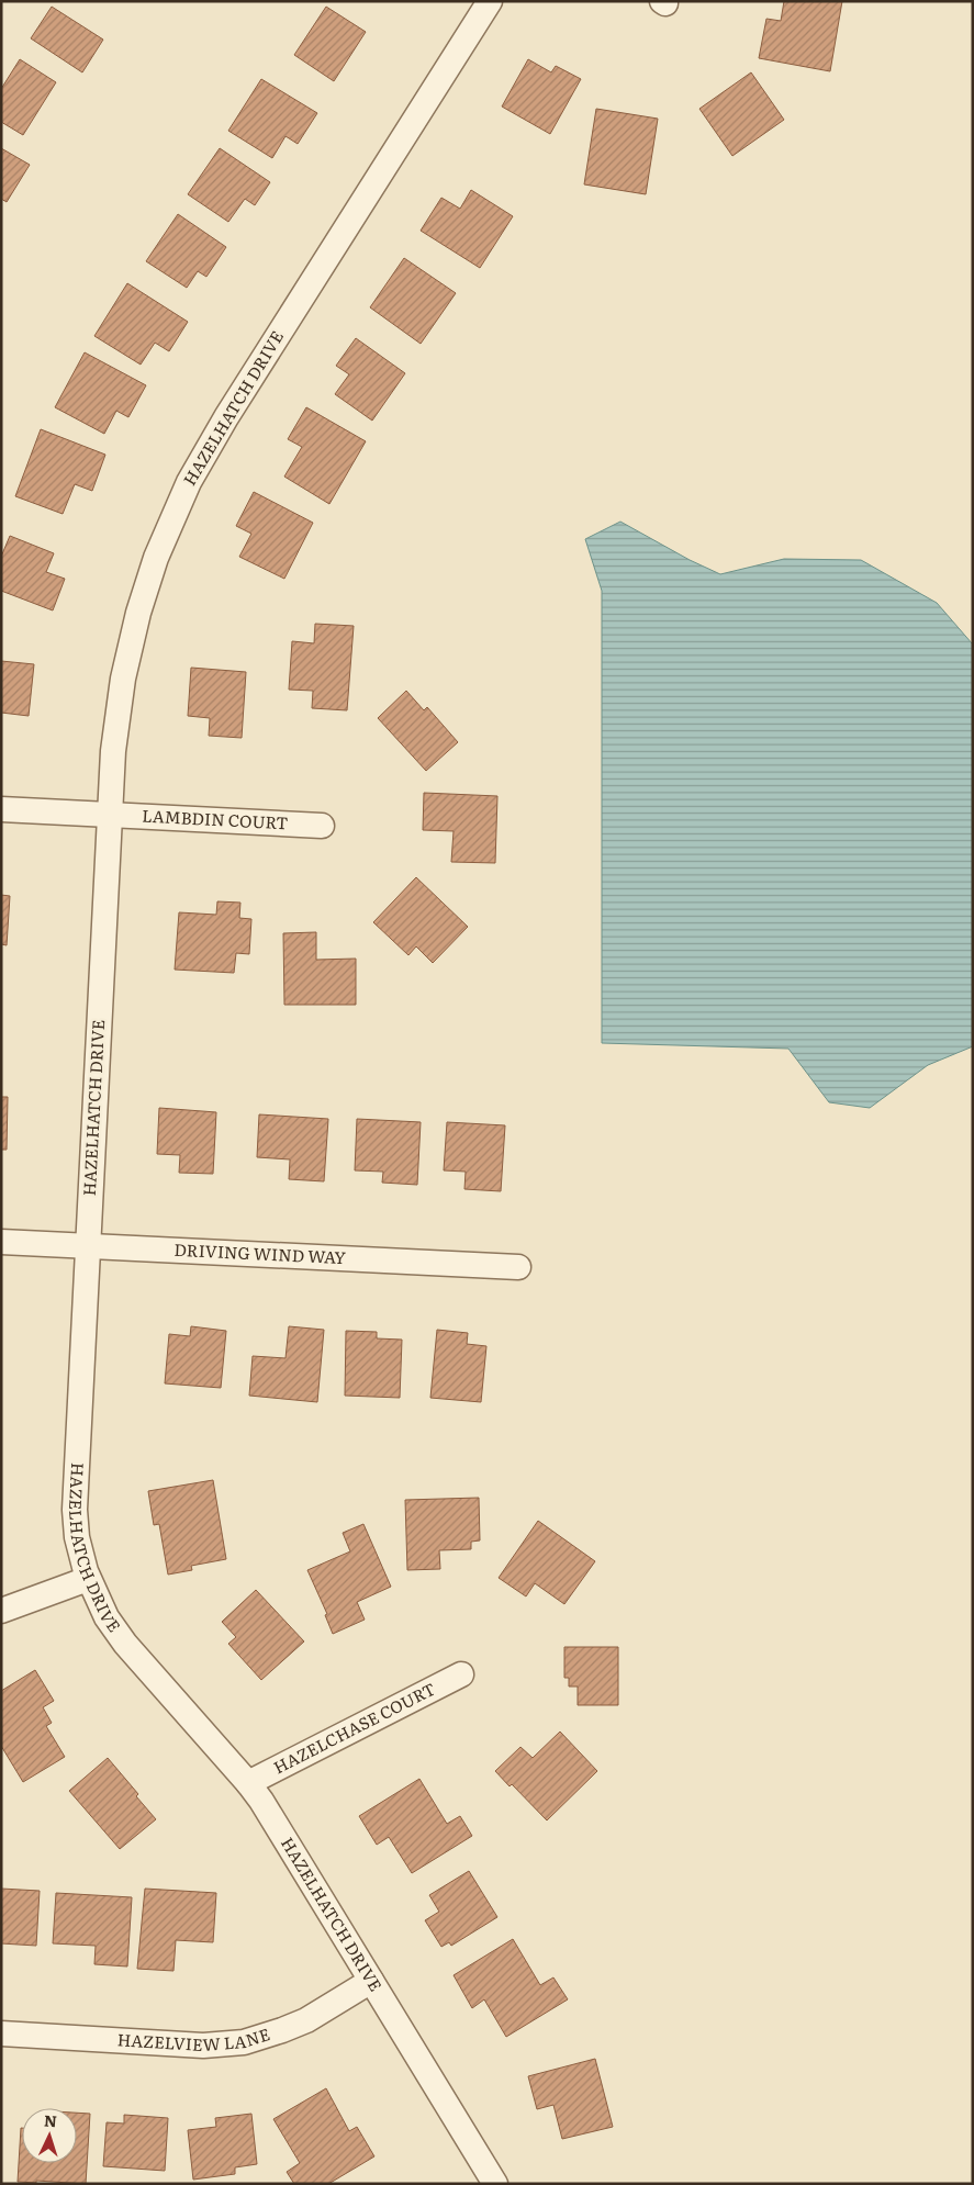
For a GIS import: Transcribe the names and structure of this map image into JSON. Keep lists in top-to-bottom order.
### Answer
{
  "streets": {
    "street": [
      "HAZELHATCH DRIVE",
      "LAMBDIN COURT",
      "DRIVING WIND WAY",
      "HAZELCHASE COURT",
      "HAZELVIEW LANE"
    ]
  },
  "crossings": [
    ["HAZELHATCH DRIVE", "LAMBDIN COURT"],
    ["HAZELHATCH DRIVE", "DRIVING WIND WAY"],
    ["HAZELHATCH DRIVE", "HAZELCHASE COURT"],
    ["HAZELHATCH DRIVE", "HAZELVIEW LANE"]
  ],
  "north": "top"
}
